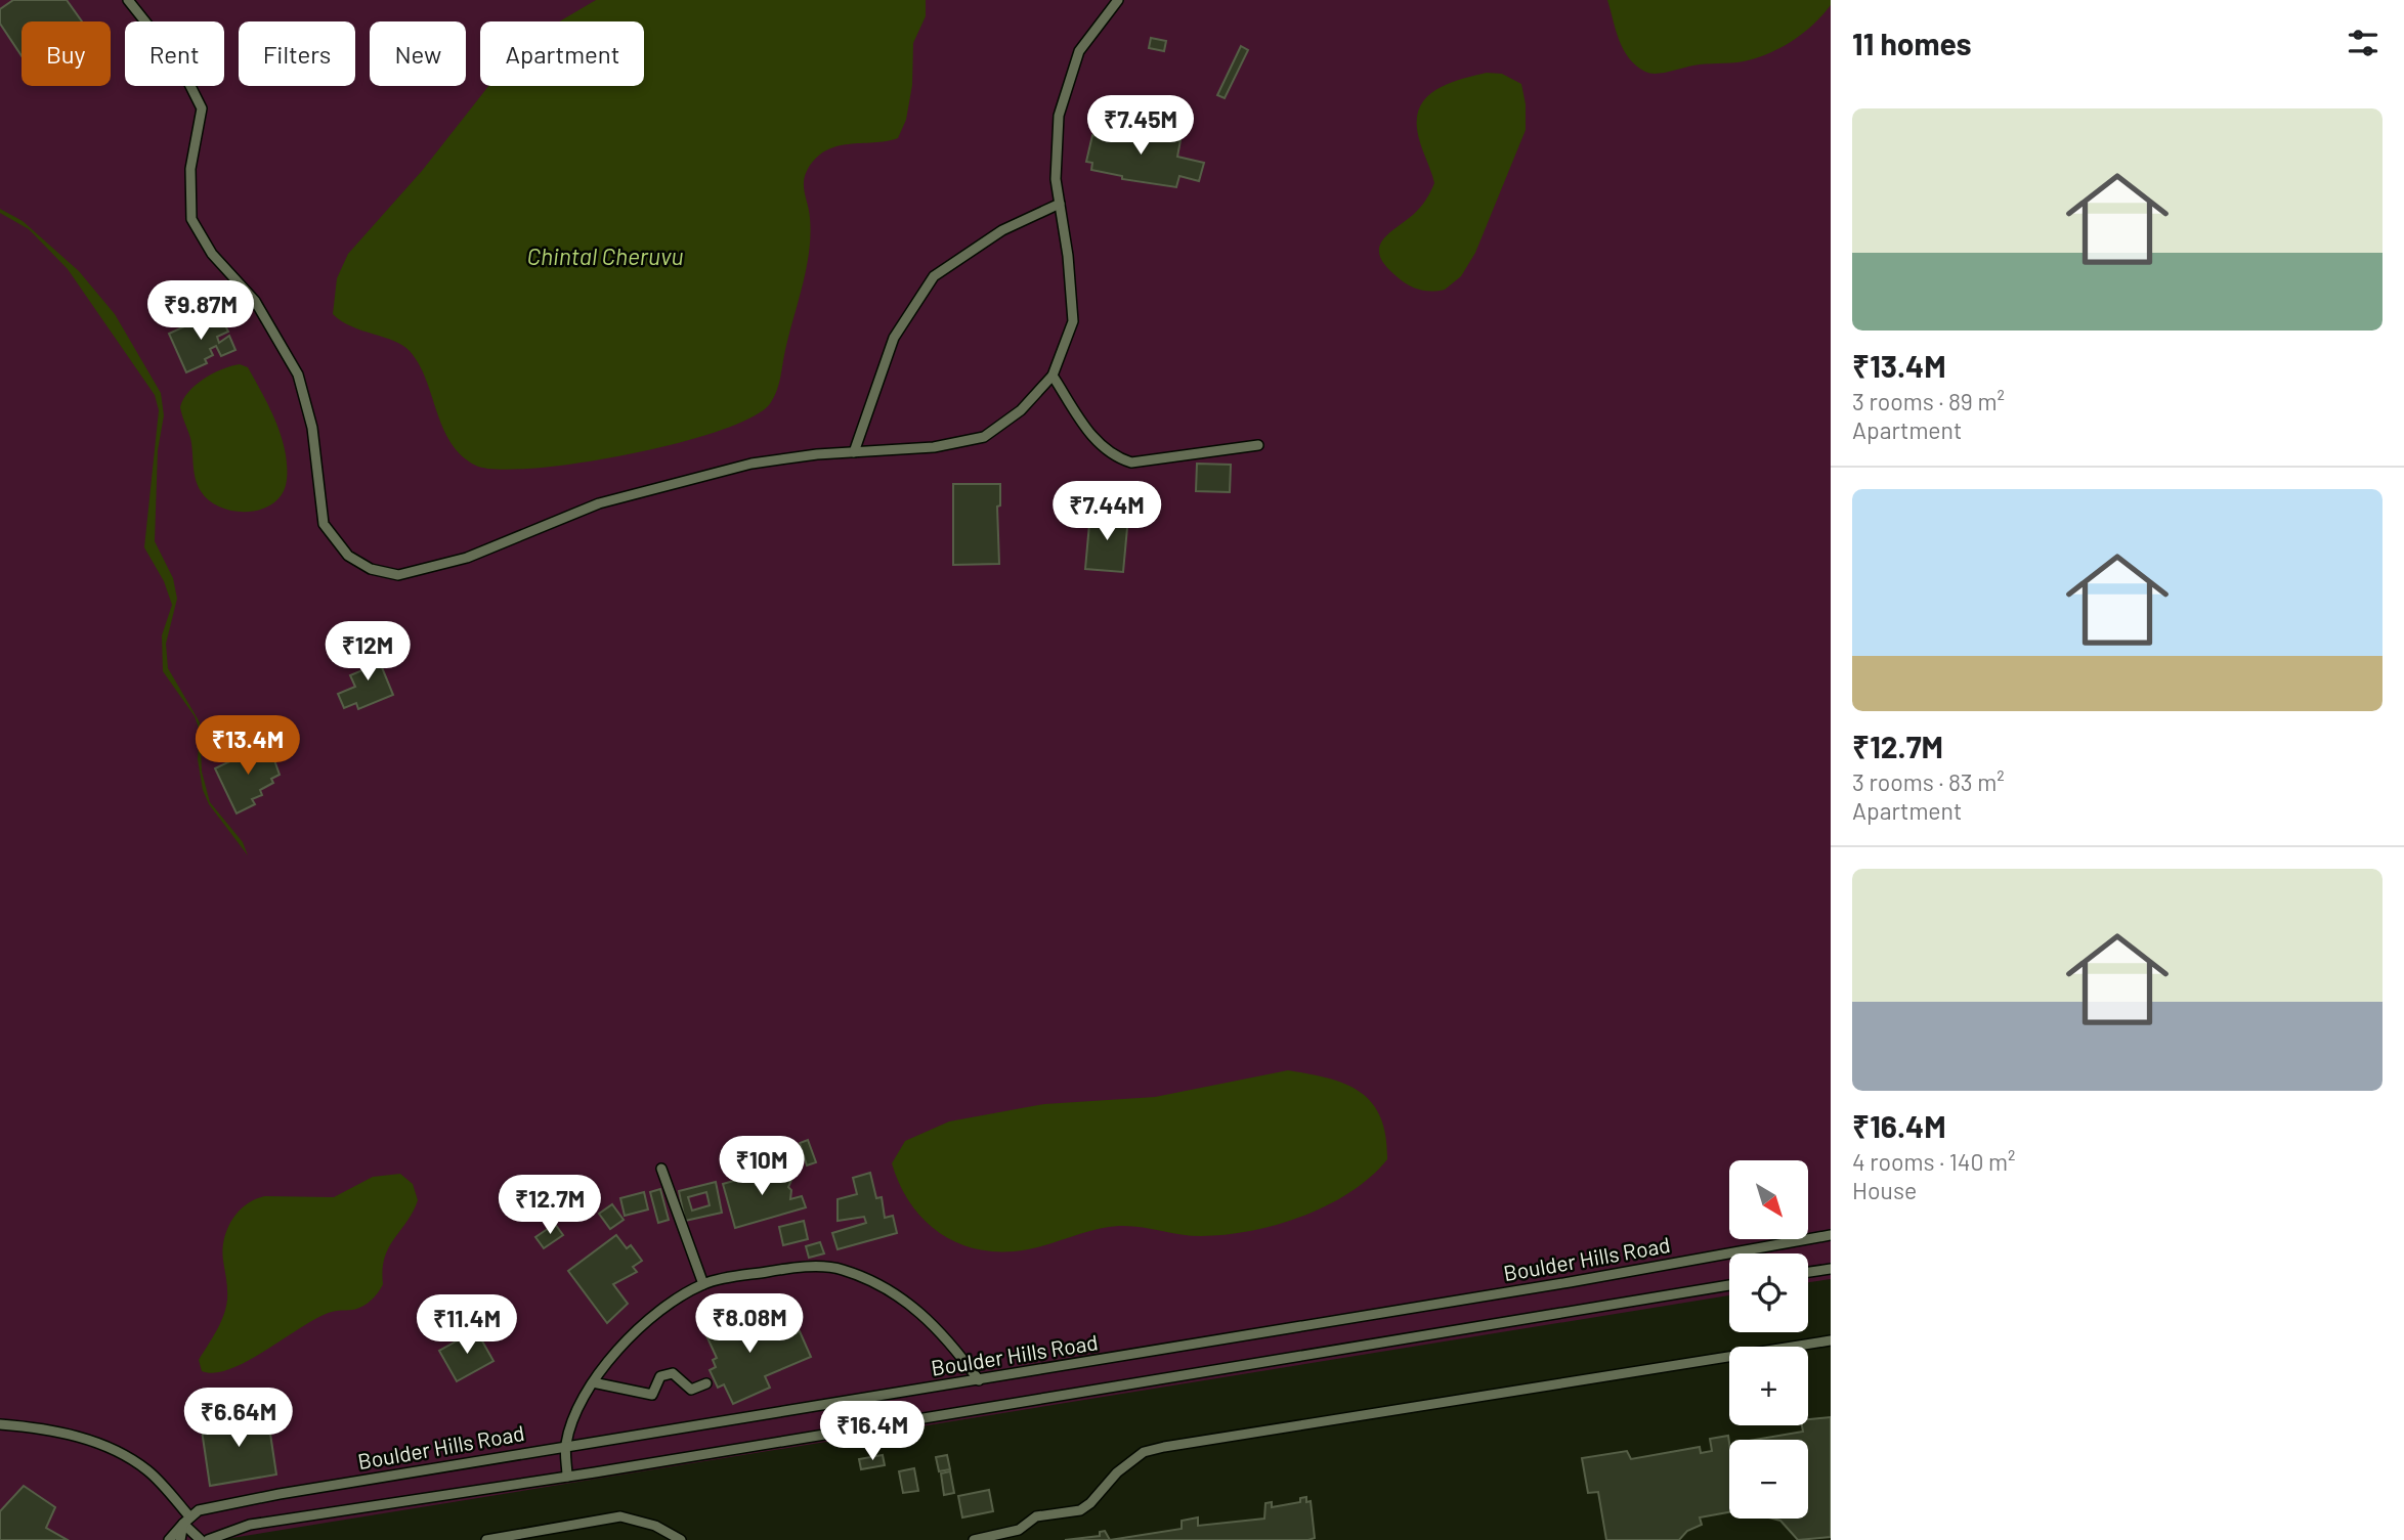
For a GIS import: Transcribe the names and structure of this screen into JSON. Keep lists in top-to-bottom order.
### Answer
{
  "streets": {
    "lane": ["Boulder Hills Road"]
  },
  "water": ["Chintal Cheruvu"],
  "north": "bottom right",
  "page": {
    "heading": "11 homes",
    "chip": [
      "Buy",
      "Rent",
      "Filters",
      "New",
      "Apartment"
    ],
    "list": [
      {
        "name": "₹13.4M",
        "note": "3 rooms · 89 m² · Apartment"
      },
      {
        "name": "₹12.7M",
        "note": "3 rooms · 83 m² · Apartment"
      },
      {
        "name": "₹16.4M",
        "note": "4 rooms · 140 m² · House"
      }
    ],
    "price": [
      "₹7.45M",
      "₹9.87M",
      "₹7.44M",
      "₹12M",
      "₹13.4M",
      "₹10M",
      "₹12.7M",
      "₹8.08M",
      "₹11.4M",
      "₹6.64M",
      "₹16.4M"
    ],
    "map_buttons": ["+", "−"]
  }
}
